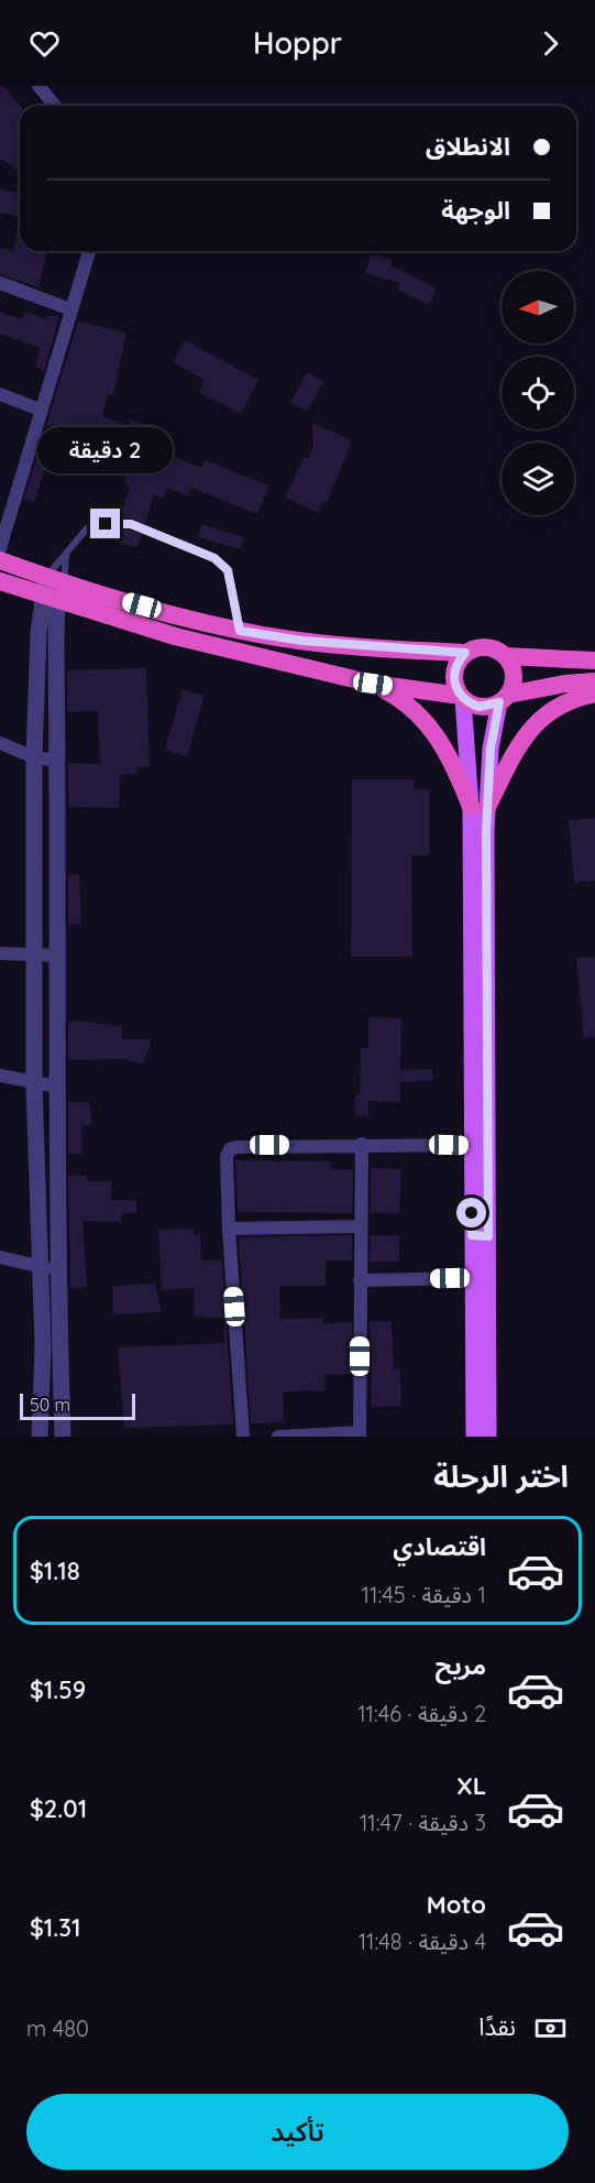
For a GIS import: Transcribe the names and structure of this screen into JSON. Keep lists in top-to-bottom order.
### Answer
{
  "scale_bar": "50 m",
  "north": "left",
  "page": {
    "header": "Hoppr",
    "banner": ["الانطلاق", "الوجهة"],
    "bubble": "2 دقيقة",
    "scale": "50 m",
    "heading": "اختر الرحلة",
    "list": [
      {
        "name": "اقتصادي",
        "note": "1 دقيقة · 11:45",
        "value": "$1.18"
      },
      {
        "name": "مريح",
        "note": "2 دقيقة · 11:46",
        "value": "$1.59"
      },
      {
        "name": "XL",
        "note": "3 دقيقة · 11:47",
        "value": "$2.01"
      },
      {
        "name": "Moto",
        "note": "4 دقيقة · 11:48",
        "value": "$1.31"
      }
    ],
    "pay": ["نقدًا", "480 m"],
    "buttons": "تأكيد"
  }
}
